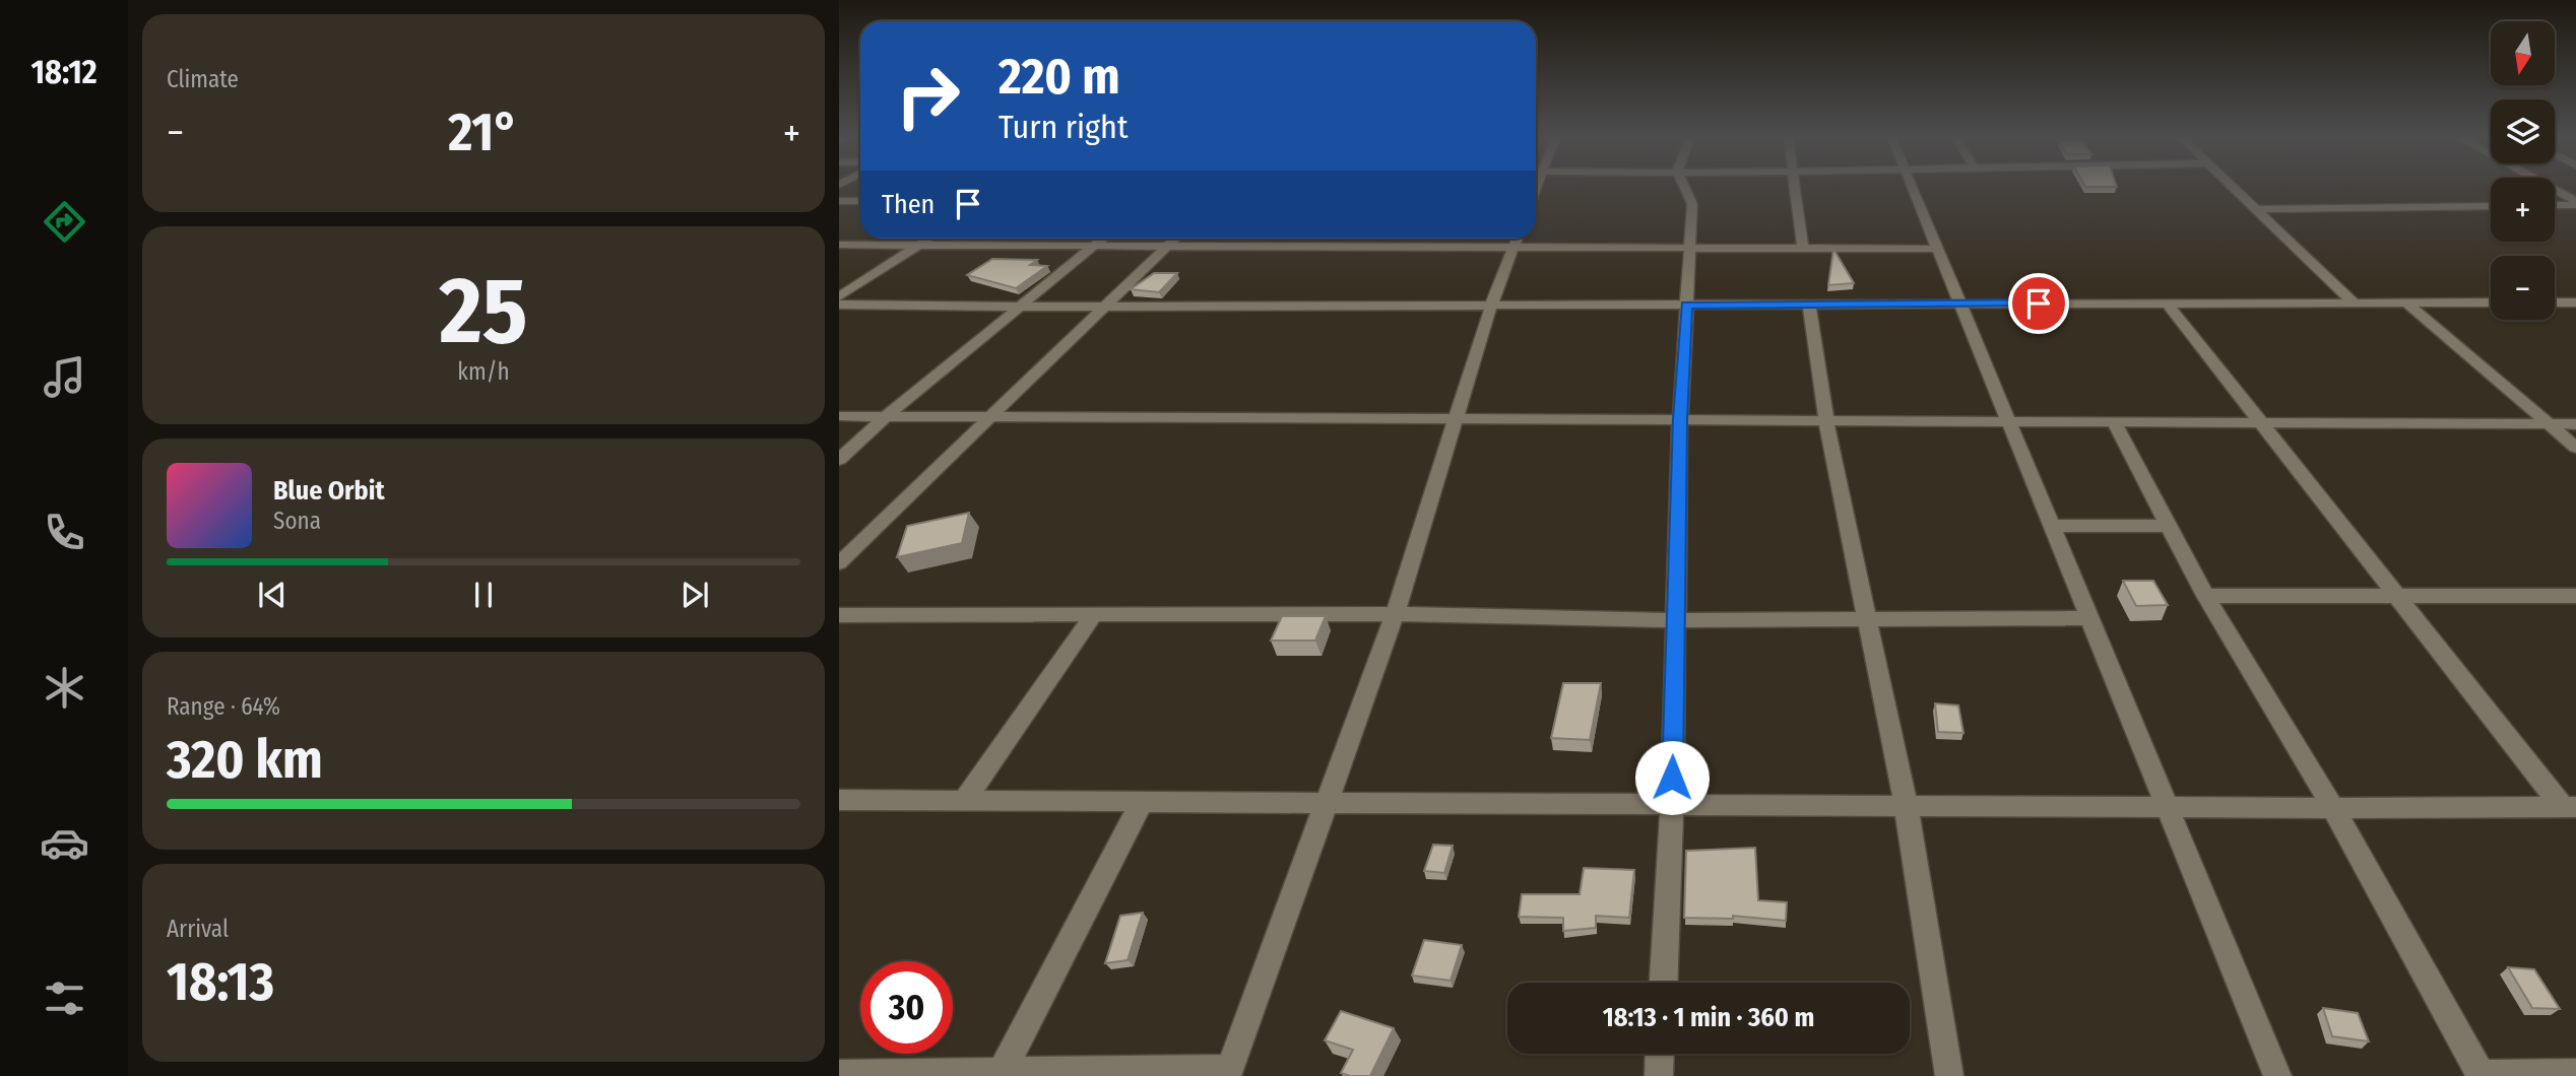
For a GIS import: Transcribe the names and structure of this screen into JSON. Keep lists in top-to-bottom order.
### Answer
{
  "north": "bottom",
  "page": {
    "tabs": "18:12",
    "tile": [
      "Climate",
      ["25", "km/h"],
      ["Range · 64%", "320 km"],
      ["Arrival", "18:13"]
    ],
    "map_buttons": ["+", "−"],
    "turn": ["220 m", "Turn right"],
    "heat": ["−", "21°", "+"],
    "then": "Then",
    "song": ["Blue Orbit", "Sona"],
    "limit": "30",
    "trip": "18:13 · 1 min · 360 m"
  }
}
